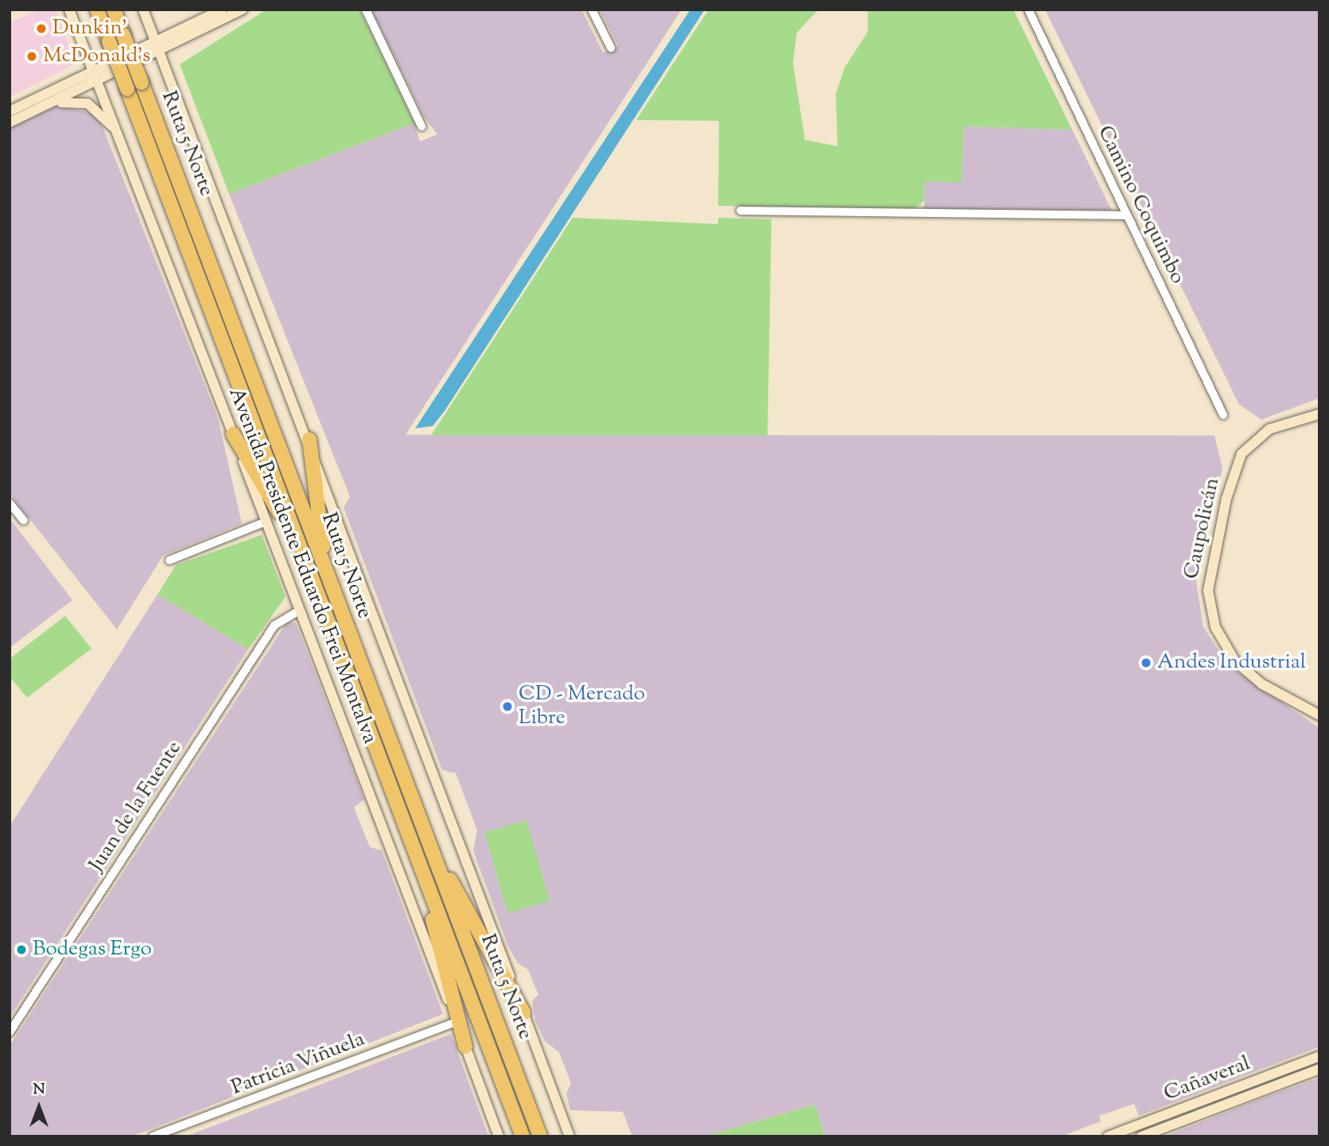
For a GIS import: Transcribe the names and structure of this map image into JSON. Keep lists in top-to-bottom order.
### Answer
{
  "streets": {
    "highway": ["Ruta 5 Norte"],
    "main road": ["Caupolicán", "Avenida Presidente Eduardo Frei Montalva", "Cañaveral"],
    "street": ["Camino Coquimbo", "Juan de la Fuente", "Patricia Viñuela"]
  },
  "crossings": [
    ["Avenida Presidente Eduardo Frei Montalva", "Juan de la Fuente"],
    ["Avenida Presidente Eduardo Frei Montalva", "Patricia Viñuela"]
  ],
  "places": [
    "Dunkin'",
    "McDonald's",
    "Andes Industrial",
    "CD - Mercado Libre",
    "Bodegas Ergo"
  ],
  "north": "top"
}
